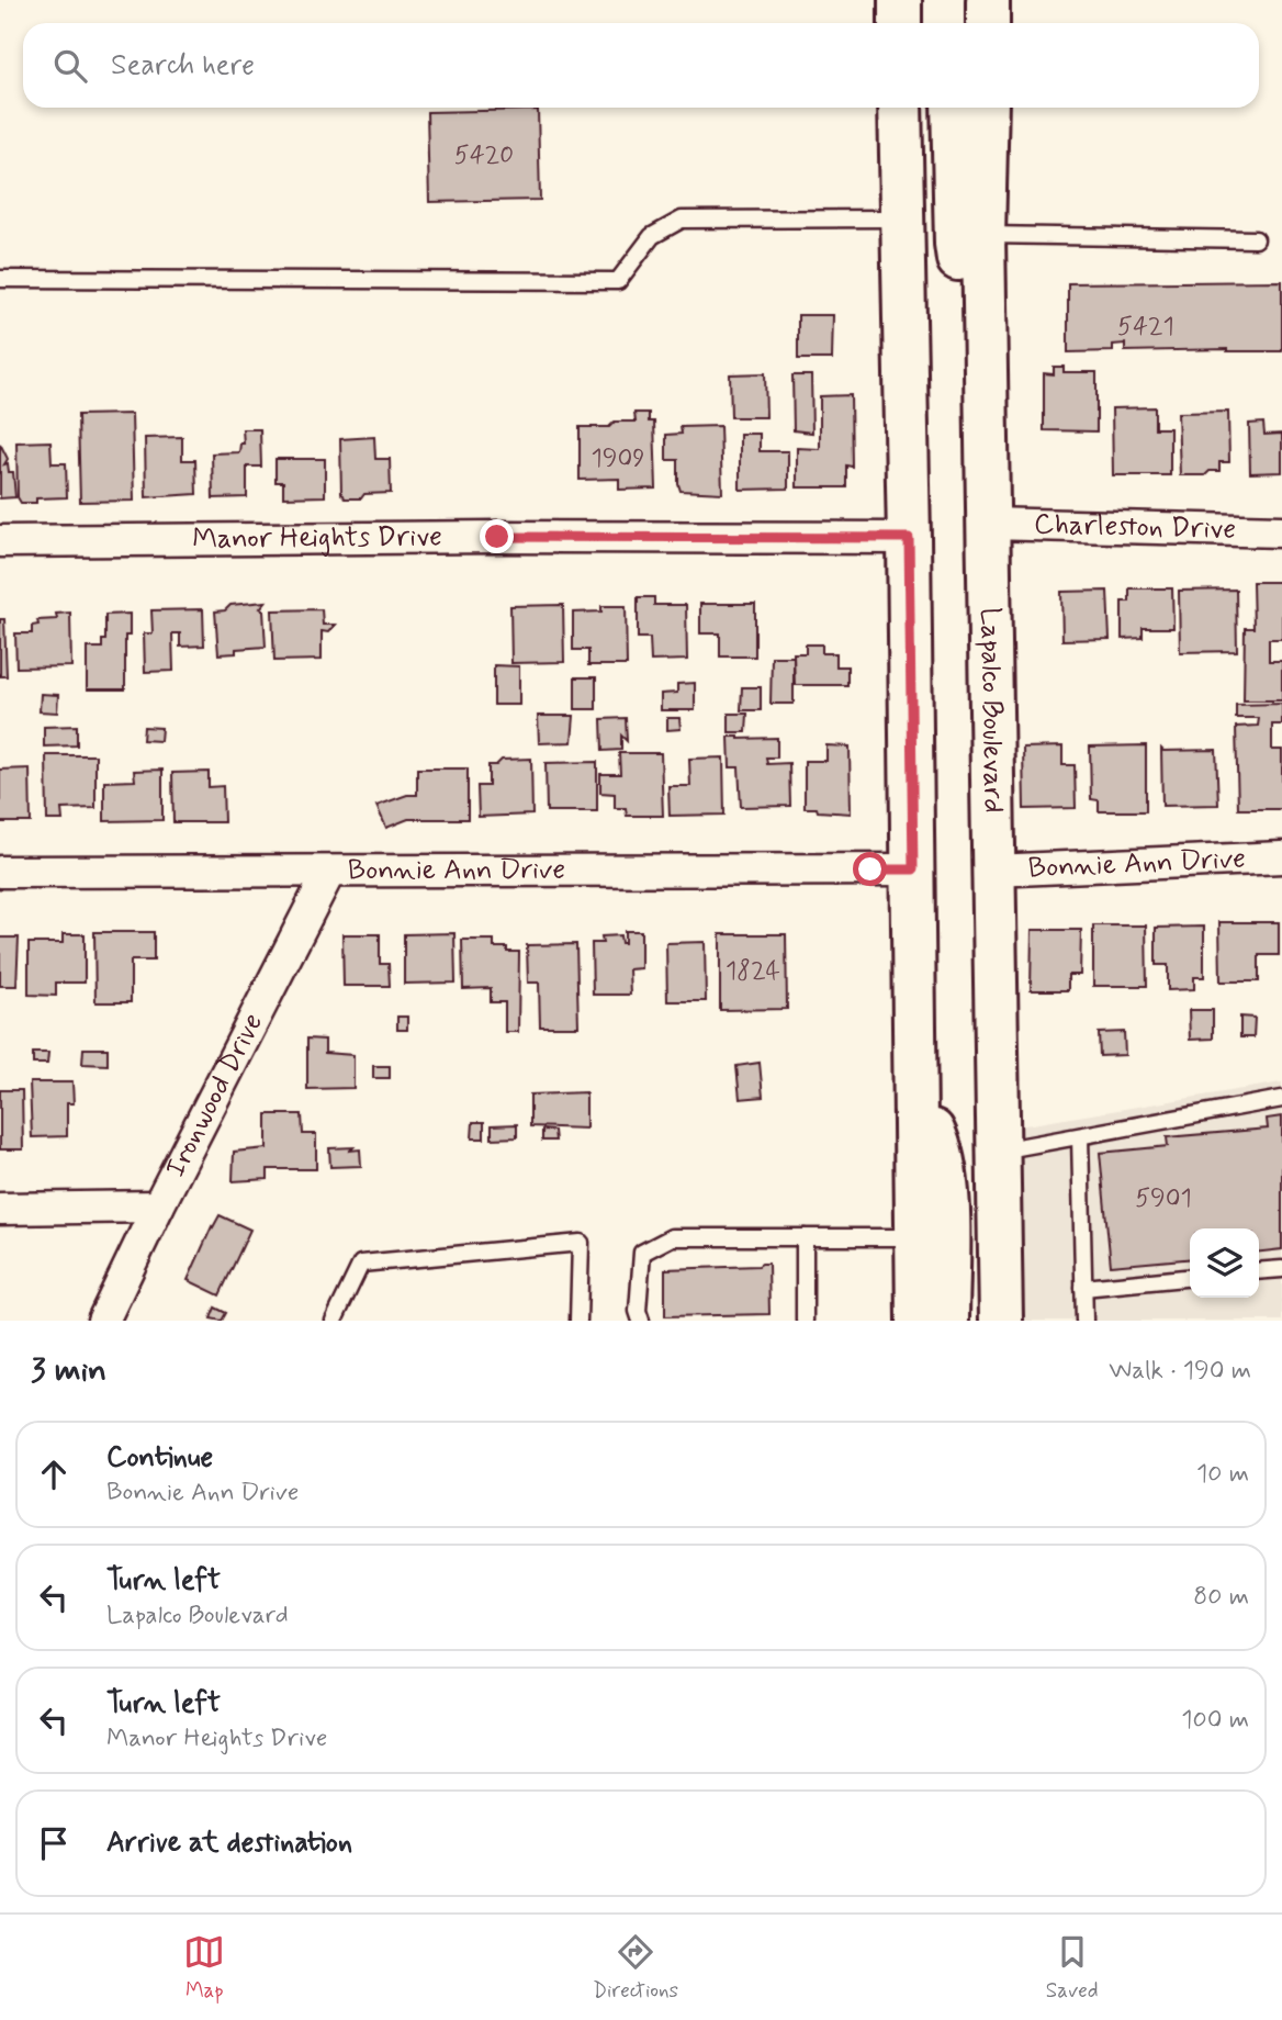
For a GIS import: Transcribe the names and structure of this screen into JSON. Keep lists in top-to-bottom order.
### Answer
{
  "streets": {
    "main road": ["Lapalco Boulevard"],
    "street": [
      "Charleston Drive",
      "Manor Heights Drive",
      "Bonnie Ann Drive",
      "Ironwood Drive"
    ]
  },
  "crossings": [
    ["Charleston Drive", "Lapalco Boulevard"],
    ["Lapalco Boulevard", "Bonnie Ann Drive"],
    ["Bonnie Ann Drive", "Ironwood Drive"]
  ],
  "house_numbers": [
    "5420",
    "5421",
    "1909",
    "1824",
    "5901"
  ],
  "page": {
    "search": "Search here",
    "heading": ["3 min", "Walk · 190 m"],
    "list": [
      ["Continue", "Bonnie Ann Drive", "10 m"],
      ["Turn left", "Lapalco Boulevard", "80 m"],
      ["Turn left", "Manor Heights Drive", "100 m"],
      "Arrive at destination"
    ],
    "nav": ["Map", "Directions", "Saved"]
  }
}
